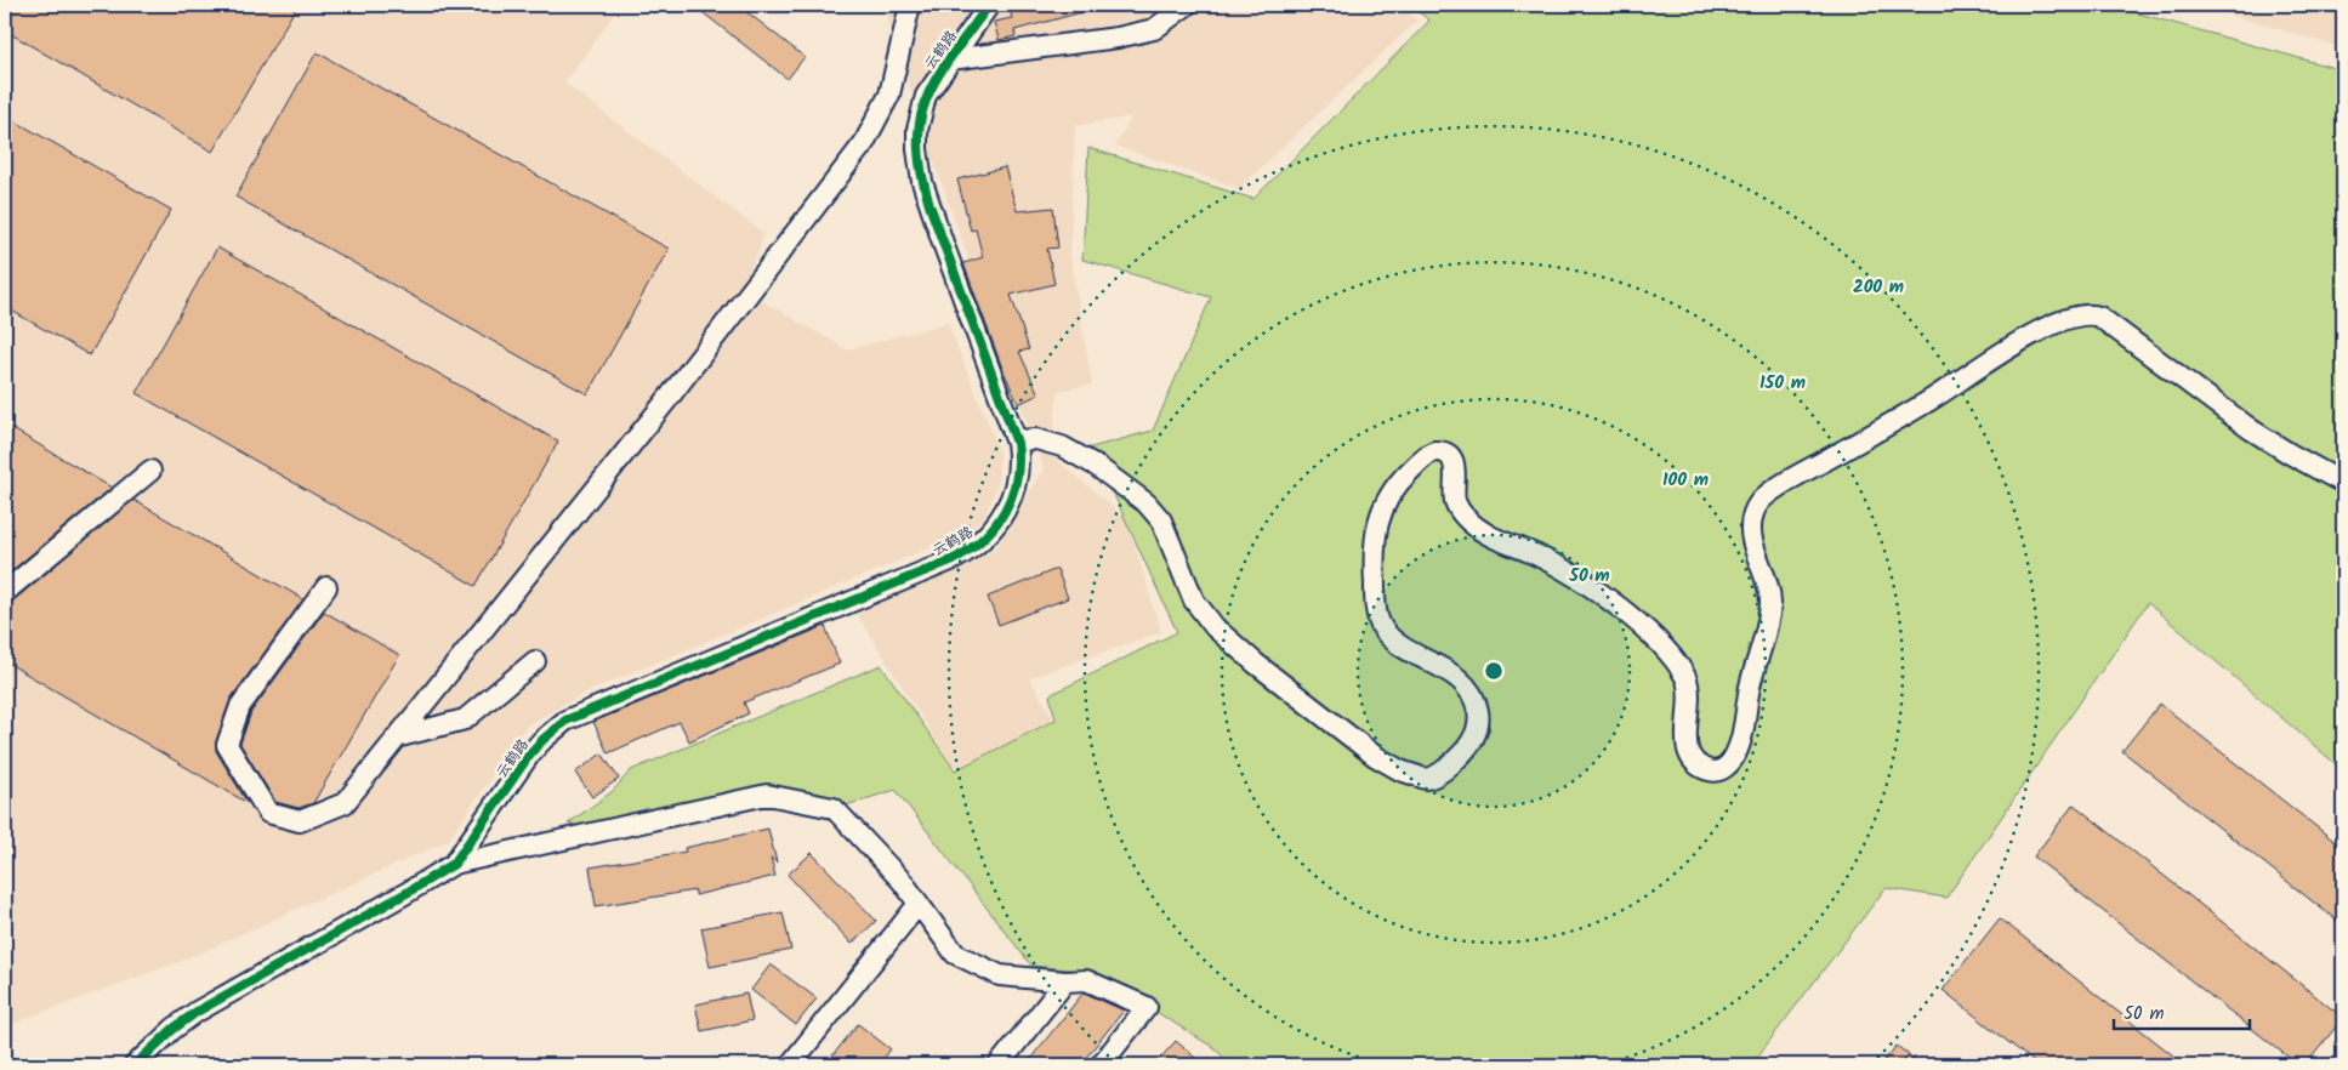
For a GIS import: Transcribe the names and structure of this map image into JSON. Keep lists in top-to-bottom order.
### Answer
{
  "streets": {
    "street": ["云鹤路"]
  },
  "scale_bar": "50 m",
  "rings": [
    "200 m",
    "150 m",
    "100 m",
    "50 m"
  ]
}
